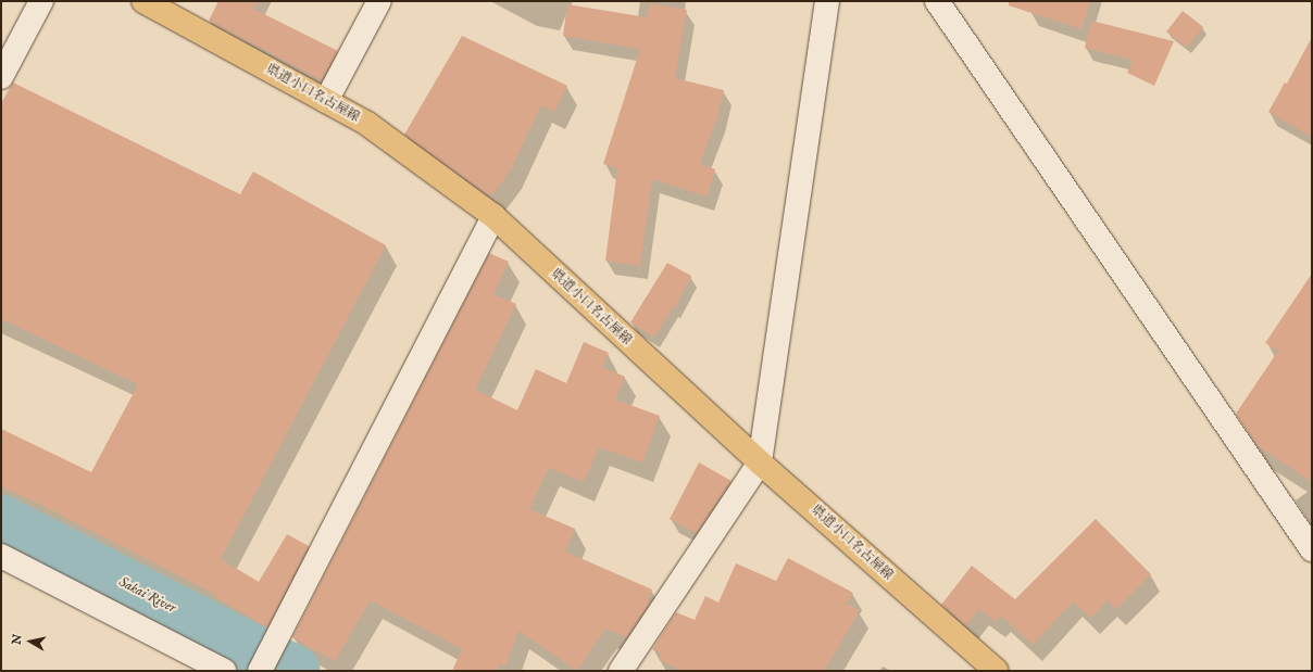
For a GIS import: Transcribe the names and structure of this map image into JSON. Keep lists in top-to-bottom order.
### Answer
{
  "streets": {
    "main road": ["県道小口名古屋線"]
  },
  "water": ["Sakai River"],
  "north": "left"
}
